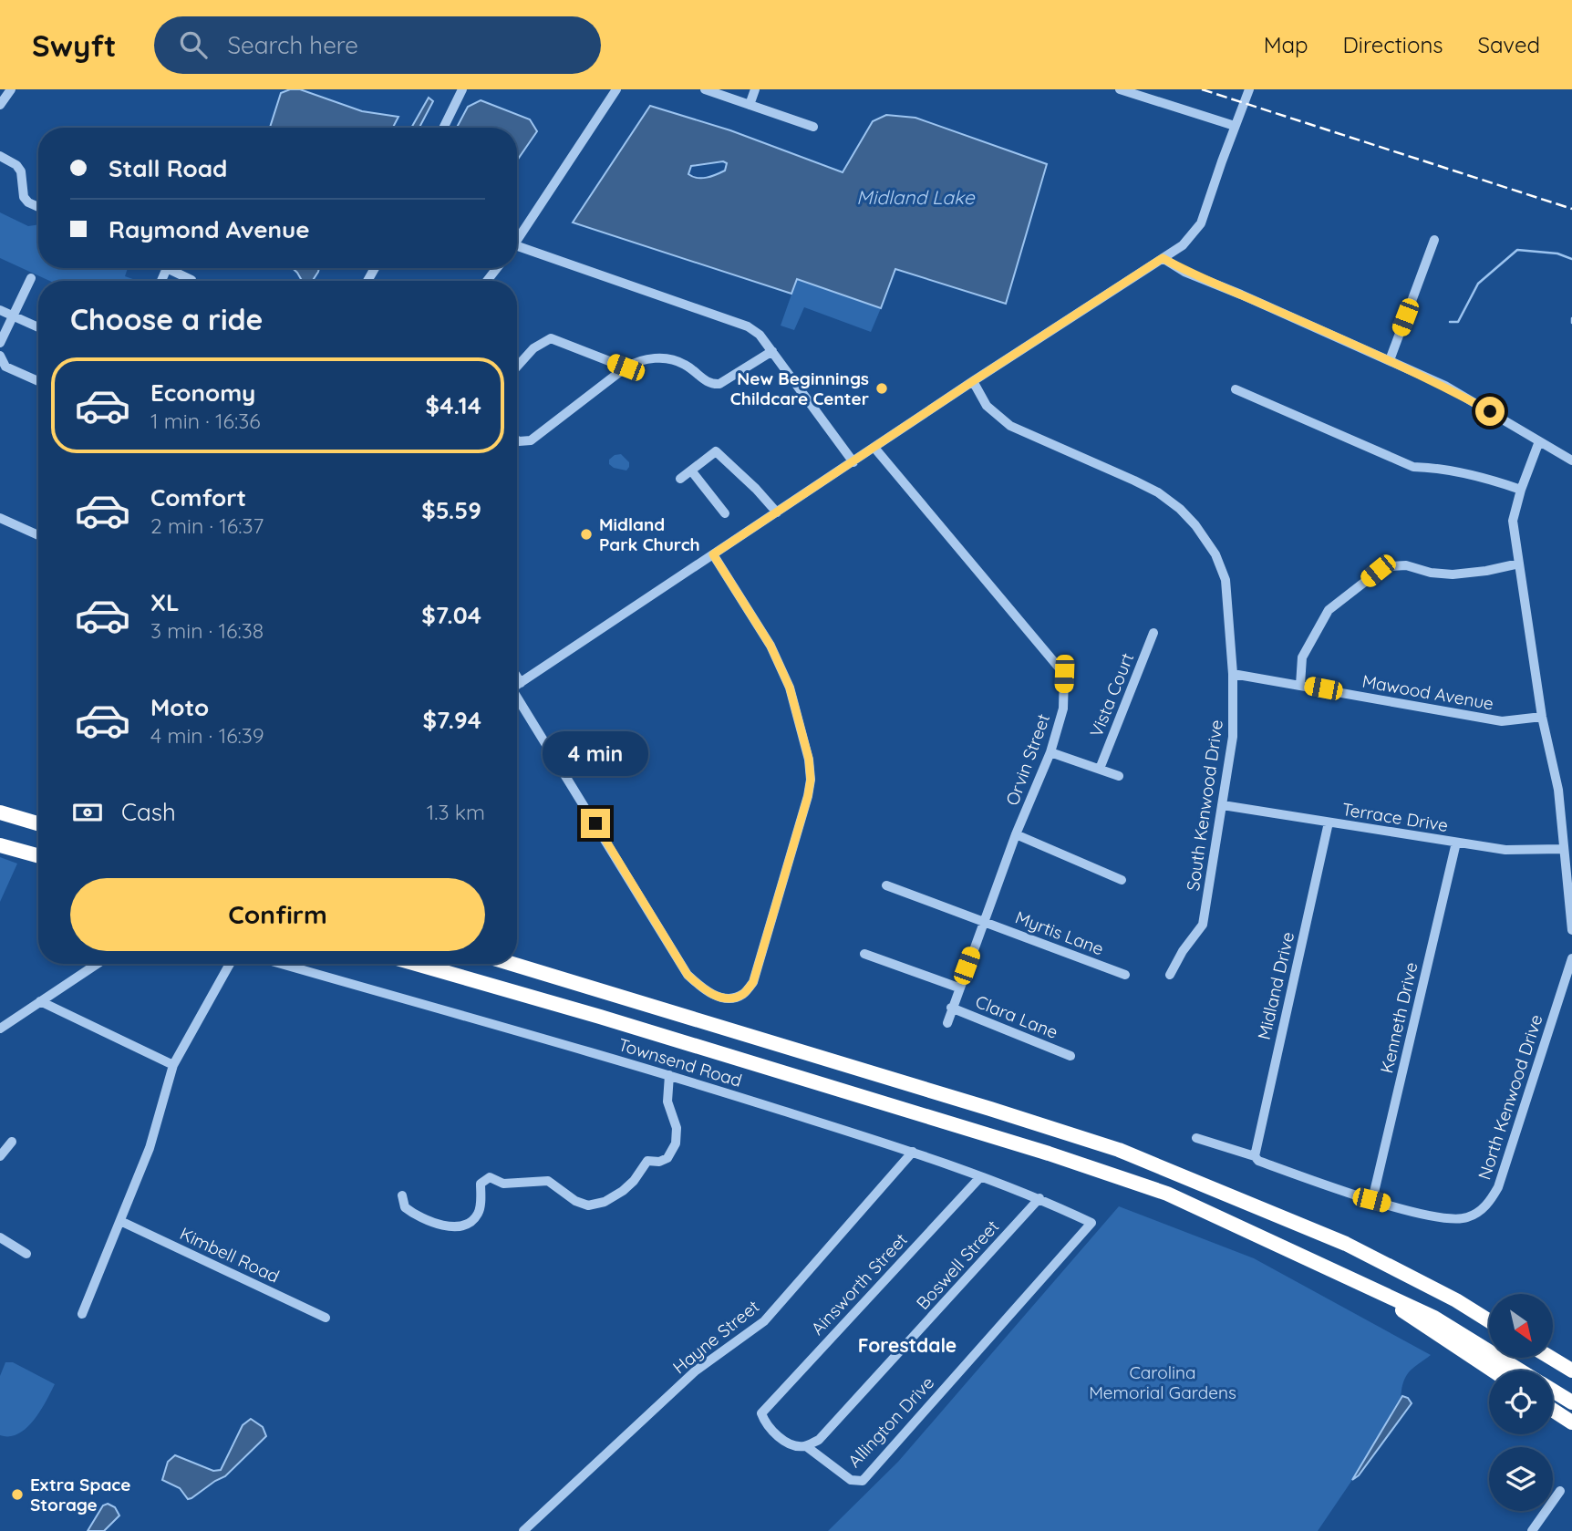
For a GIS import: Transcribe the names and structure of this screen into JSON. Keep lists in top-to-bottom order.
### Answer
{
  "streets": {
    "street": [
      "Mawood Avenue",
      "Vista Court",
      "Orvin Street",
      "South Kenwood Drive",
      "Terrace Drive",
      "Myrtis Lane",
      "Midland Drive",
      "Clara Lane",
      "Kenneth Drive",
      "Townsend Road",
      "North Kenwood Drive",
      "Kimbell Road",
      "Boswell Street",
      "Ainsworth Street",
      "Hayne Street",
      "Allington Drive"
    ]
  },
  "crossings": [
    ["Mawood Avenue", "South Kenwood Drive"],
    ["Orvin Street", "Myrtis Lane"],
    ["Orvin Street", "Clara Lane"],
    ["South Kenwood Drive", "Terrace Drive"],
    ["Terrace Drive", "Midland Drive"],
    ["Terrace Drive", "Kenneth Drive"],
    ["Midland Drive", "North Kenwood Drive"],
    ["Kenneth Drive", "North Kenwood Drive"],
    ["Townsend Road", "Boswell Street"],
    ["Townsend Road", "Ainsworth Street"],
    ["Townsend Road", "Hayne Street"],
    ["Townsend Road", "Allington Drive"],
    ["Boswell Street", "Ainsworth Street"],
    ["Boswell Street", "Allington Drive"],
    ["Ainsworth Street", "Allington Drive"]
  ],
  "districts": ["Forestdale"],
  "water": ["Midland Lake"],
  "parks": ["Carolina Memorial Gardens"],
  "places": ["New Beginnings Childcare Center", "Midland Park Church", "Extra Space Storage"],
  "north": "bottom right",
  "page": {
    "header": "Swyft",
    "search": "Search here",
    "nav": ["Map", "Directions", "Saved"],
    "banner": ["Stall Road", "Raymond Avenue"],
    "heading": "Choose a ride",
    "list": [
      {
        "name": "Economy",
        "note": "1 min · 16:36",
        "value": "$4.14"
      },
      {
        "name": "Comfort",
        "note": "2 min · 16:37",
        "value": "$5.59"
      },
      {
        "name": "XL",
        "note": "3 min · 16:38",
        "value": "$7.04"
      },
      {
        "name": "Moto",
        "note": "4 min · 16:39",
        "value": "$7.94"
      }
    ],
    "bubble": "4 min",
    "pay": ["Cash", "1.3 km"],
    "buttons": "Confirm"
  }
}
